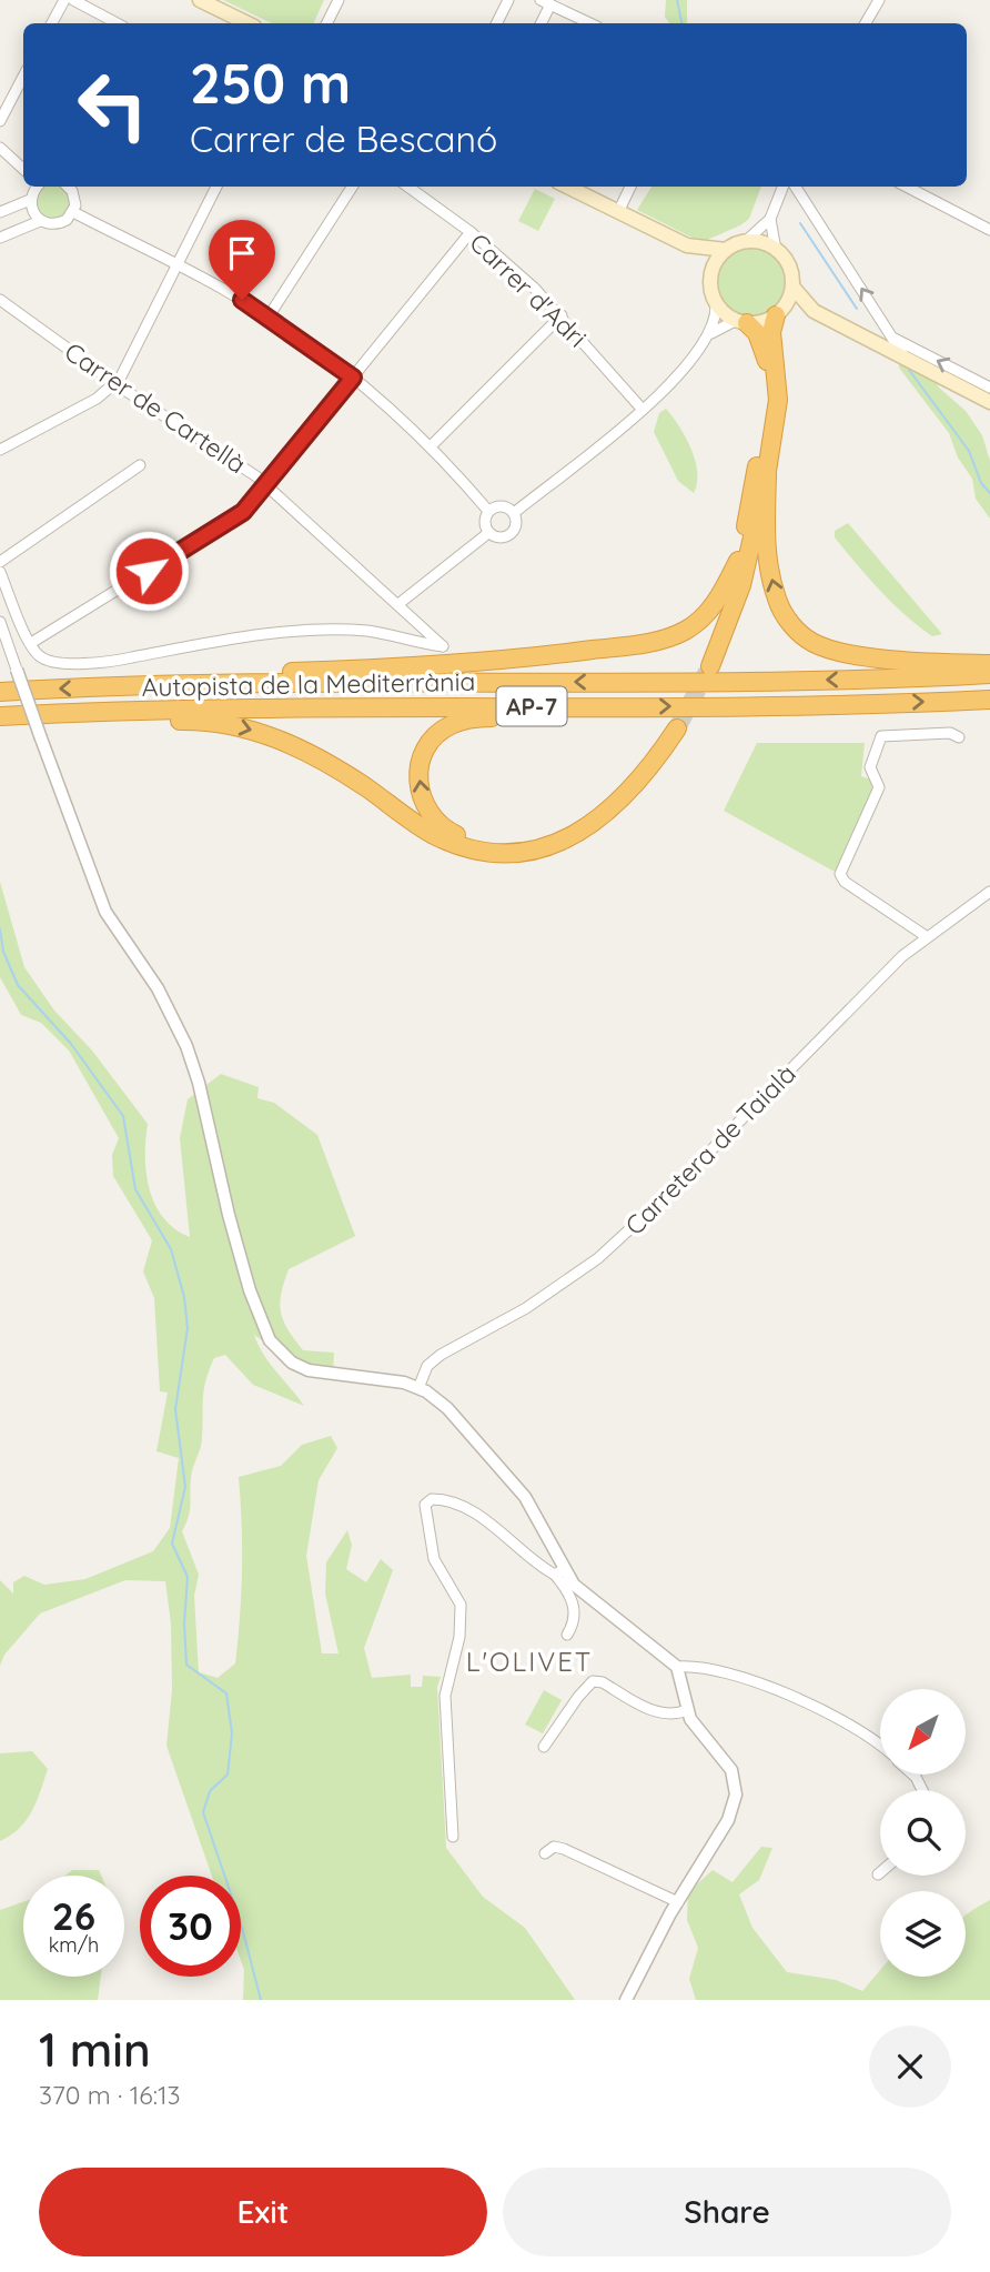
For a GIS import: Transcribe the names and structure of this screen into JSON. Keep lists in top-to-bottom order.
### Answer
{
  "streets": {
    "highway": ["Autopista de la Mediterrània", "AP-7"],
    "street": ["Carrer d'Adri", "Carrer de Cartellà", "Carretera de Taialà"]
  },
  "districts": ["L'OLIVET"],
  "north": "bottom left",
  "page": {
    "turn": ["250 m", "Carrer de Bescanó"],
    "speed": "26 km/h",
    "limit": "30",
    "heading": ["1 min", "370 m · 16:13"],
    "buttons": ["Exit", "Share"]
  }
}
